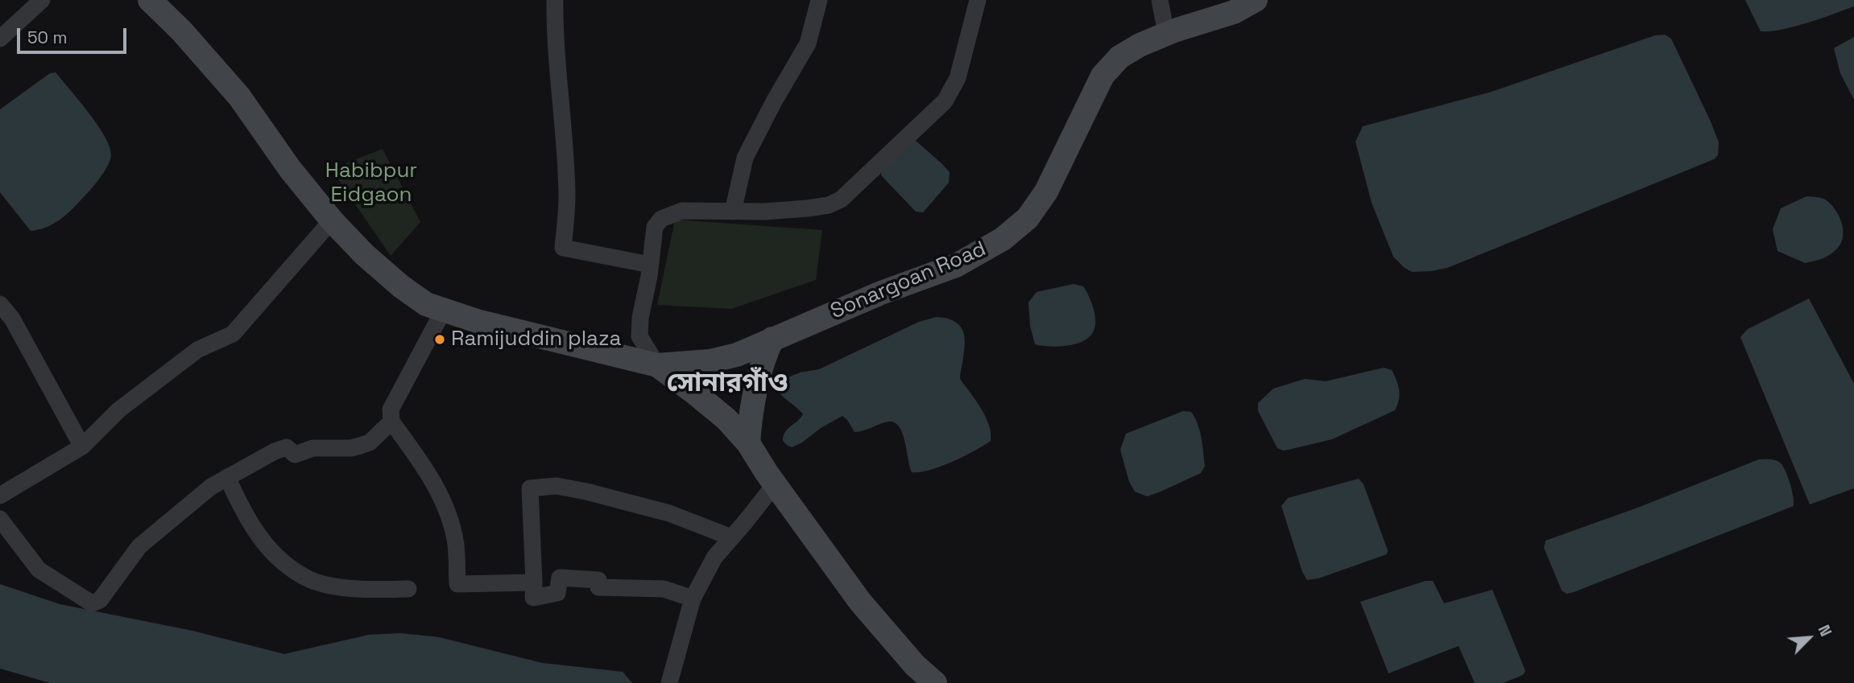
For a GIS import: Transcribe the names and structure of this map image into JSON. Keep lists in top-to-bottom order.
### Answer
{
  "streets": {
    "main road": ["Sonargoan Road"]
  },
  "districts": ["সোনারগাঁও"],
  "parks": ["Habibpur Eidgaon"],
  "places": ["Ramijuddin plaza"],
  "scale_bar": "50 m",
  "north": "top right"
}
